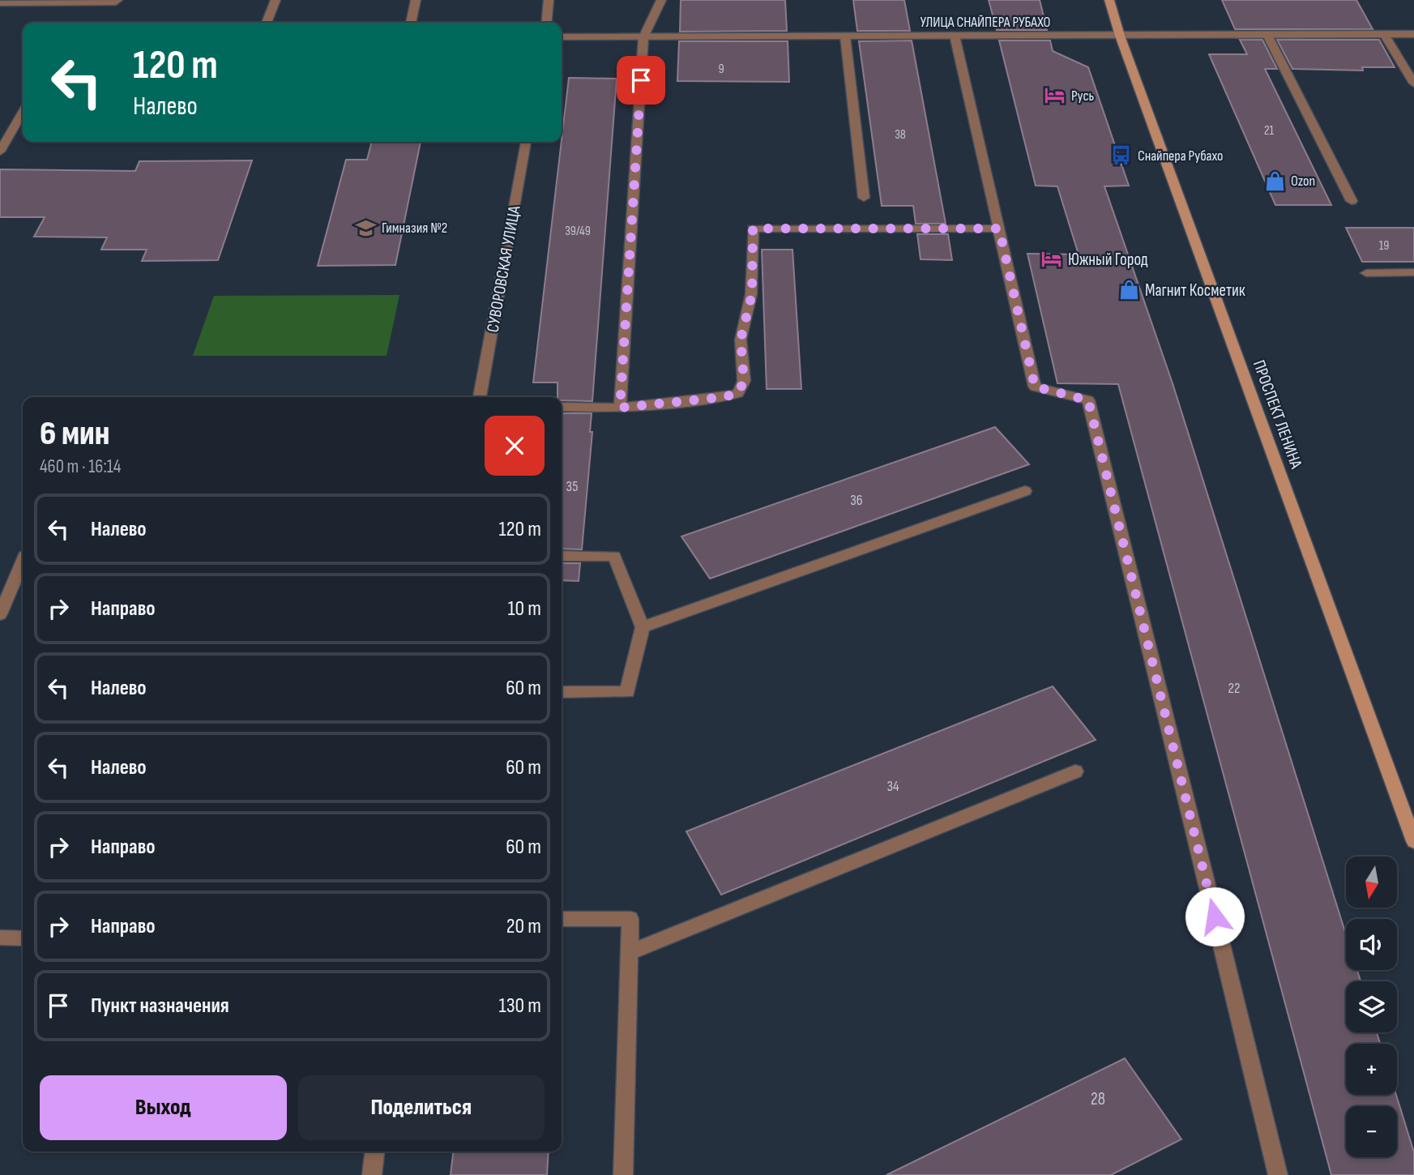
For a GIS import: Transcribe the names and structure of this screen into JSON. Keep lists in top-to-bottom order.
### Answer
{
  "streets": {
    "street": ["УЛИЦА СНАЙПЕРА РУБАХО", "СУВОРОВСКАЯ УЛИЦА", "ПРОСПЕКТ ЛЕНИНА"]
  },
  "crossings": [
    ["УЛИЦА СНАЙПЕРА РУБАХО", "ПРОСПЕКТ ЛЕНИНА"]
  ],
  "places": {
    "hotel": ["Русь", "Южный Город"],
    "bus stop": ["Снайпера Рубахо"],
    "shop": ["Ozon", "Магнит Косметик"],
    "school or university": ["Гимназия №2"]
  },
  "house_numbers": [
    "9",
    "21",
    "38",
    "39/49",
    "19",
    "35",
    "36",
    "22",
    "34",
    "28"
  ],
  "north": "bottom",
  "page": {
    "turn": ["120 m", "Налево"],
    "heading": ["6 мин", "460 m · 16:14"],
    "list": [
      {
        "name": "Налево",
        "value": "120 m"
      },
      {
        "name": "Направо",
        "value": "10 m"
      },
      {
        "name": "Налево",
        "value": "60 m"
      },
      {
        "name": "Налево",
        "value": "60 m"
      },
      {
        "name": "Направо",
        "value": "60 m"
      },
      {
        "name": "Направо",
        "value": "20 m"
      },
      {
        "name": "Пункт назначения",
        "value": "130 m"
      }
    ],
    "map_buttons": ["+", "−"],
    "buttons": ["Выход", "Поделиться"]
  }
}
